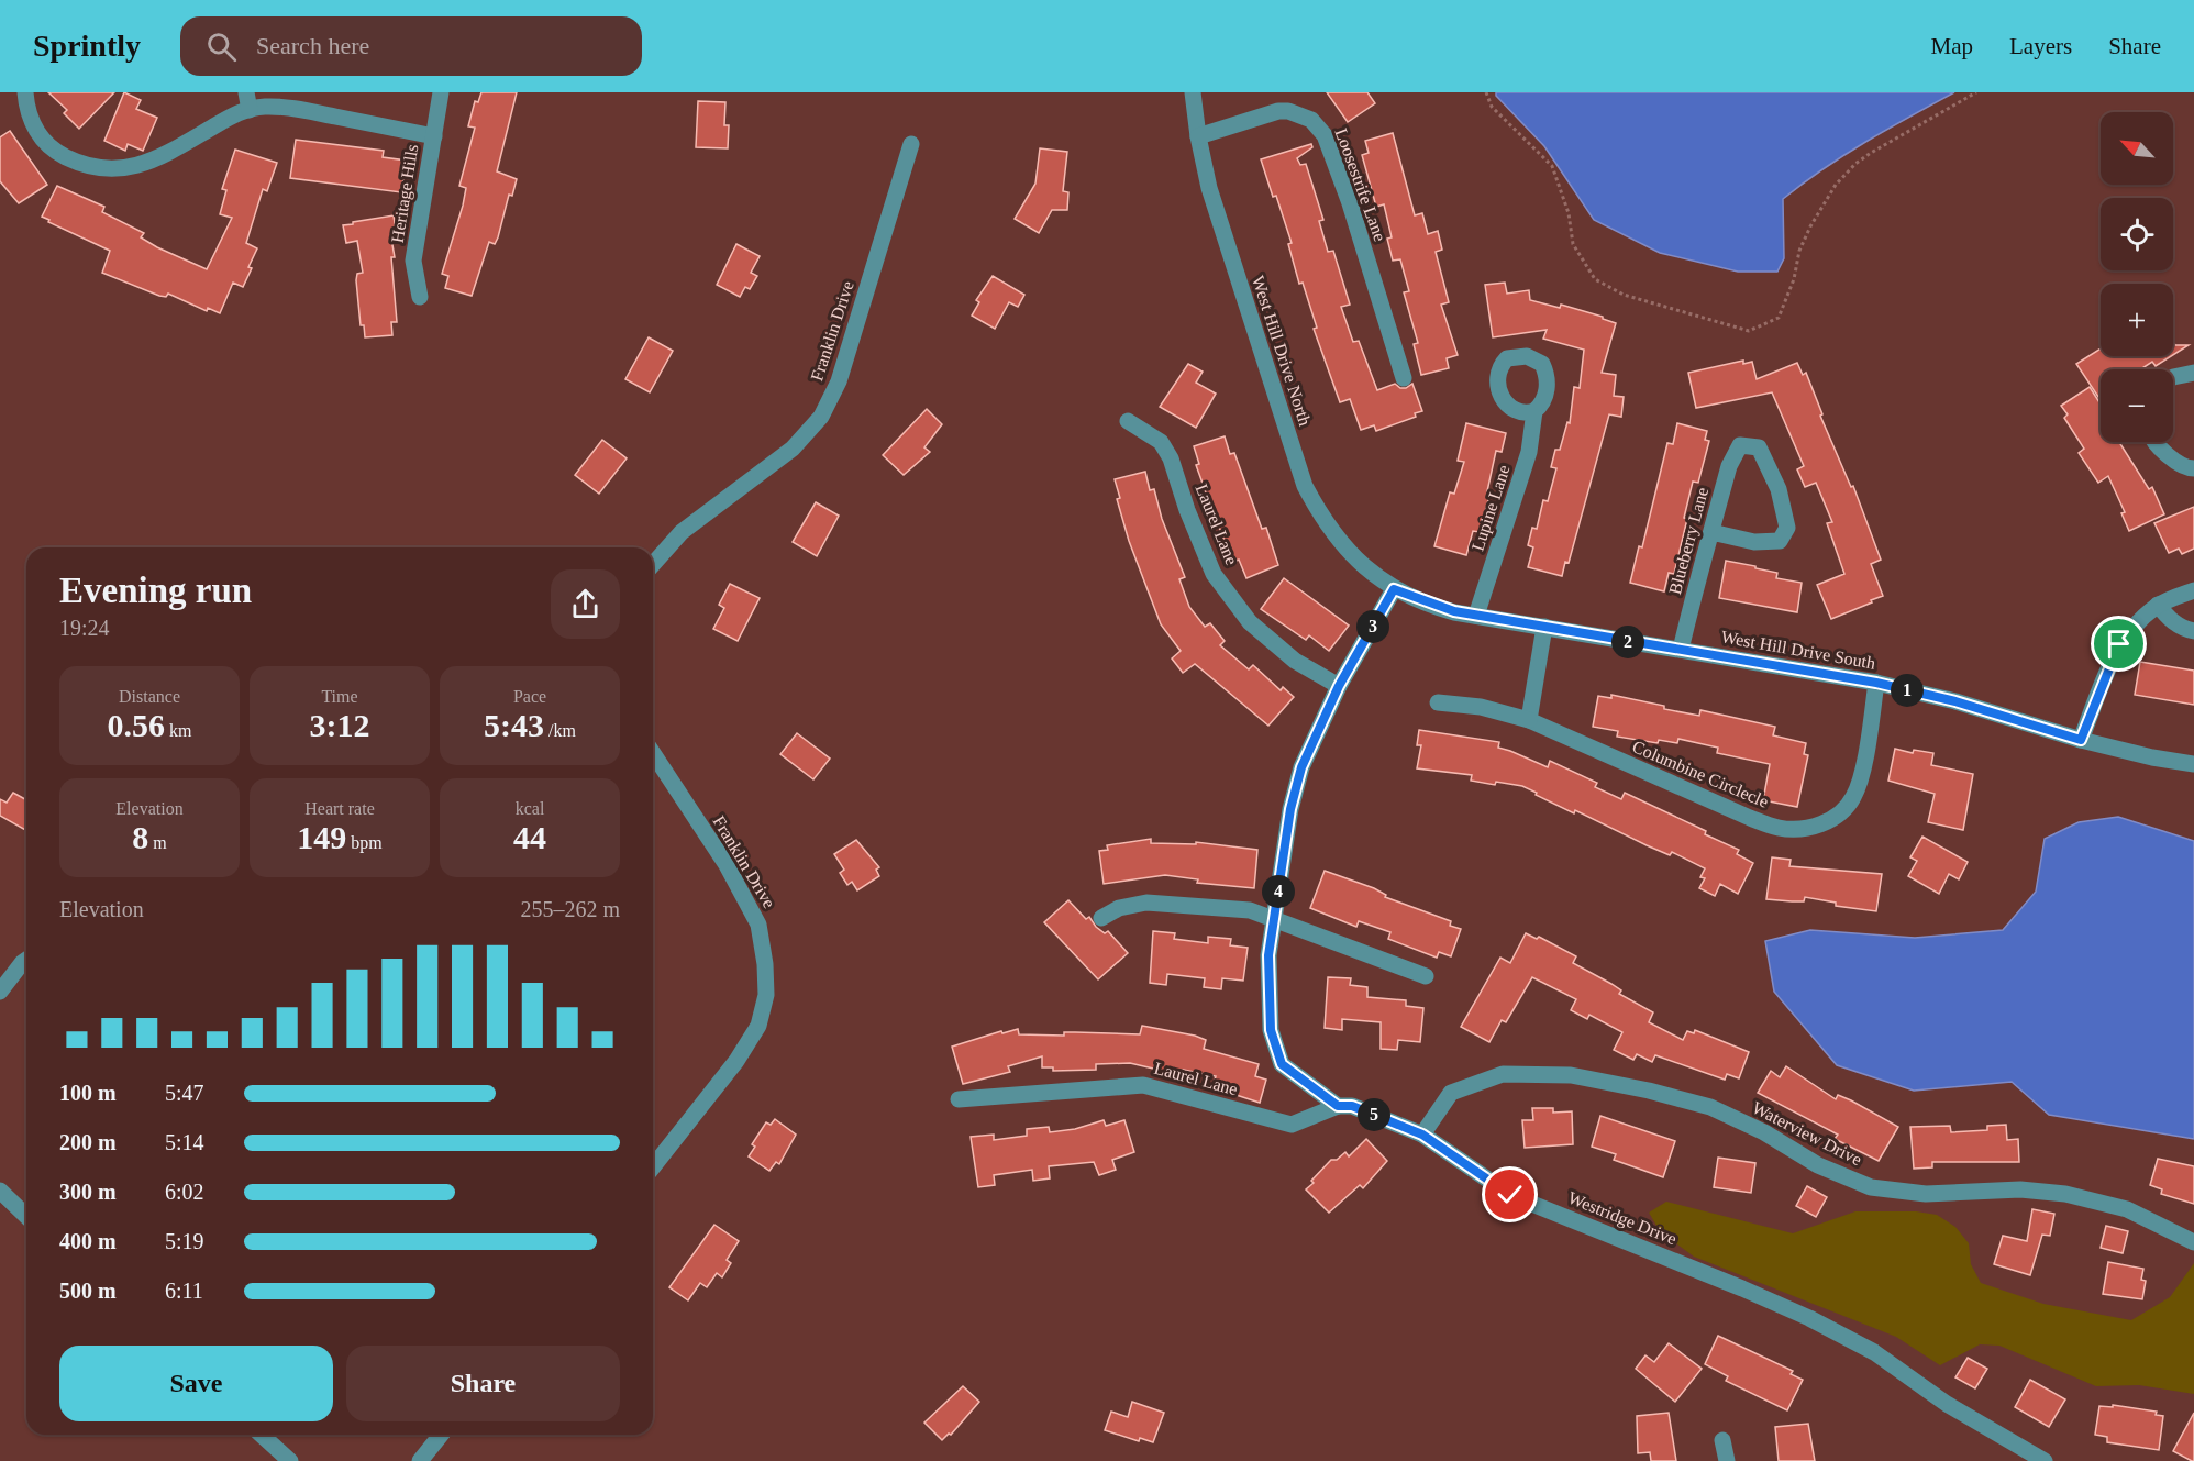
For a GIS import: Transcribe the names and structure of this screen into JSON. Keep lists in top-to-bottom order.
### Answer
{
  "streets": {
    "street": [
      "Loosestrife Lane",
      "Heritage Hills",
      "Franklin Drive",
      "West Hill Drive North",
      "Lupine Lane",
      "Laurel Lane",
      "Blueberry Lane",
      "West Hill Drive South",
      "Columbine Circlecle",
      "Waterview Drive",
      "Westridge Drive"
    ]
  },
  "crossings": [
    ["Loosestrife Lane", "West Hill Drive North"],
    ["West Hill Drive North", "West Hill Drive South"],
    ["West Hill Drive North", "Westridge Drive"],
    ["Lupine Lane", "West Hill Drive South"],
    ["Laurel Lane", "Westridge Drive"],
    ["Blueberry Lane", "West Hill Drive South"],
    ["West Hill Drive South", "Columbine Circlecle"],
    ["West Hill Drive South", "Westridge Drive"],
    ["Waterview Drive", "Westridge Drive"]
  ],
  "north": "top left",
  "page": {
    "header": "Sprintly",
    "search": "Search here",
    "nav": ["Map", "Layers", "Share"],
    "map_buttons": ["+", "−"],
    "heading": ["Evening run", "19:24"],
    "pins": [
      "3",
      "2",
      "1",
      "4",
      "5"
    ],
    "stats": [
      ["Distance", "0.56 km"],
      ["Time", "3:12"],
      ["Pace", "5:43 /km"],
      ["Elevation", "8 m"],
      ["Heart rate", "149 bpm"],
      ["kcal", "44"]
    ],
    "chart": ["Elevation", "255–262 m"],
    "list": [
      {
        "name": "100 m",
        "note": "5:47"
      },
      {
        "name": "200 m",
        "note": "5:14"
      },
      {
        "name": "300 m",
        "note": "6:02"
      },
      {
        "name": "400 m",
        "note": "5:19"
      },
      {
        "name": "500 m",
        "note": "6:11"
      }
    ],
    "buttons": ["Save", "Share"]
  }
}
